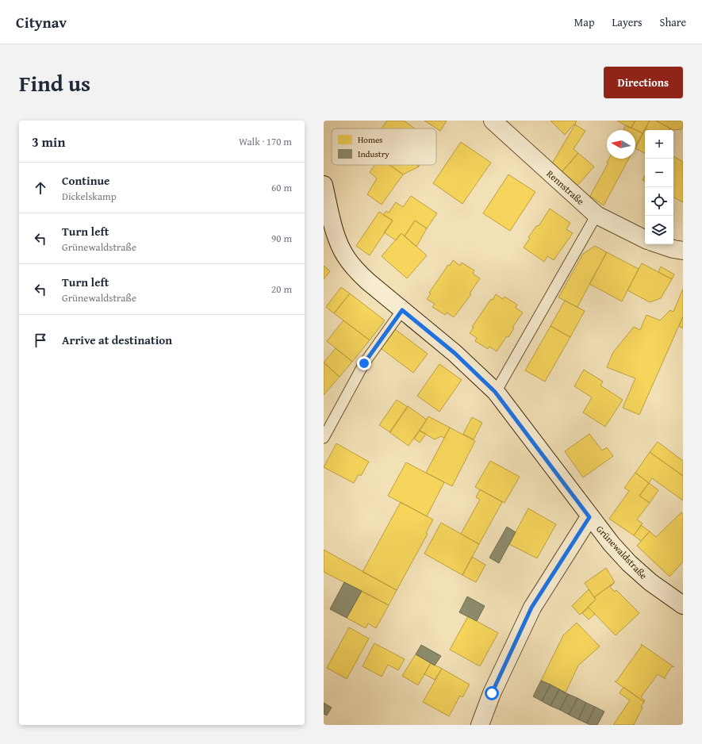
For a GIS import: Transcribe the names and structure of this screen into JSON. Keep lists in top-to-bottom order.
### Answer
{
  "streets": {
    "street": ["Rennstraße", "Grünewaldstraße"]
  },
  "legend": ["Homes", "Industry"],
  "north": "left",
  "page": {
    "header": "Citynav",
    "nav": ["Map", "Layers", "Share"],
    "title": "Find us",
    "buttons": "Directions",
    "heading": ["3 min", "Walk · 170 m"],
    "map_buttons": ["+", "−"],
    "list": [
      ["Continue", "Dickelskamp", "60 m"],
      ["Turn left", "Grünewaldstraße", "90 m"],
      ["Turn left", "Grünewaldstraße", "20 m"],
      "Arrive at destination"
    ]
  }
}
